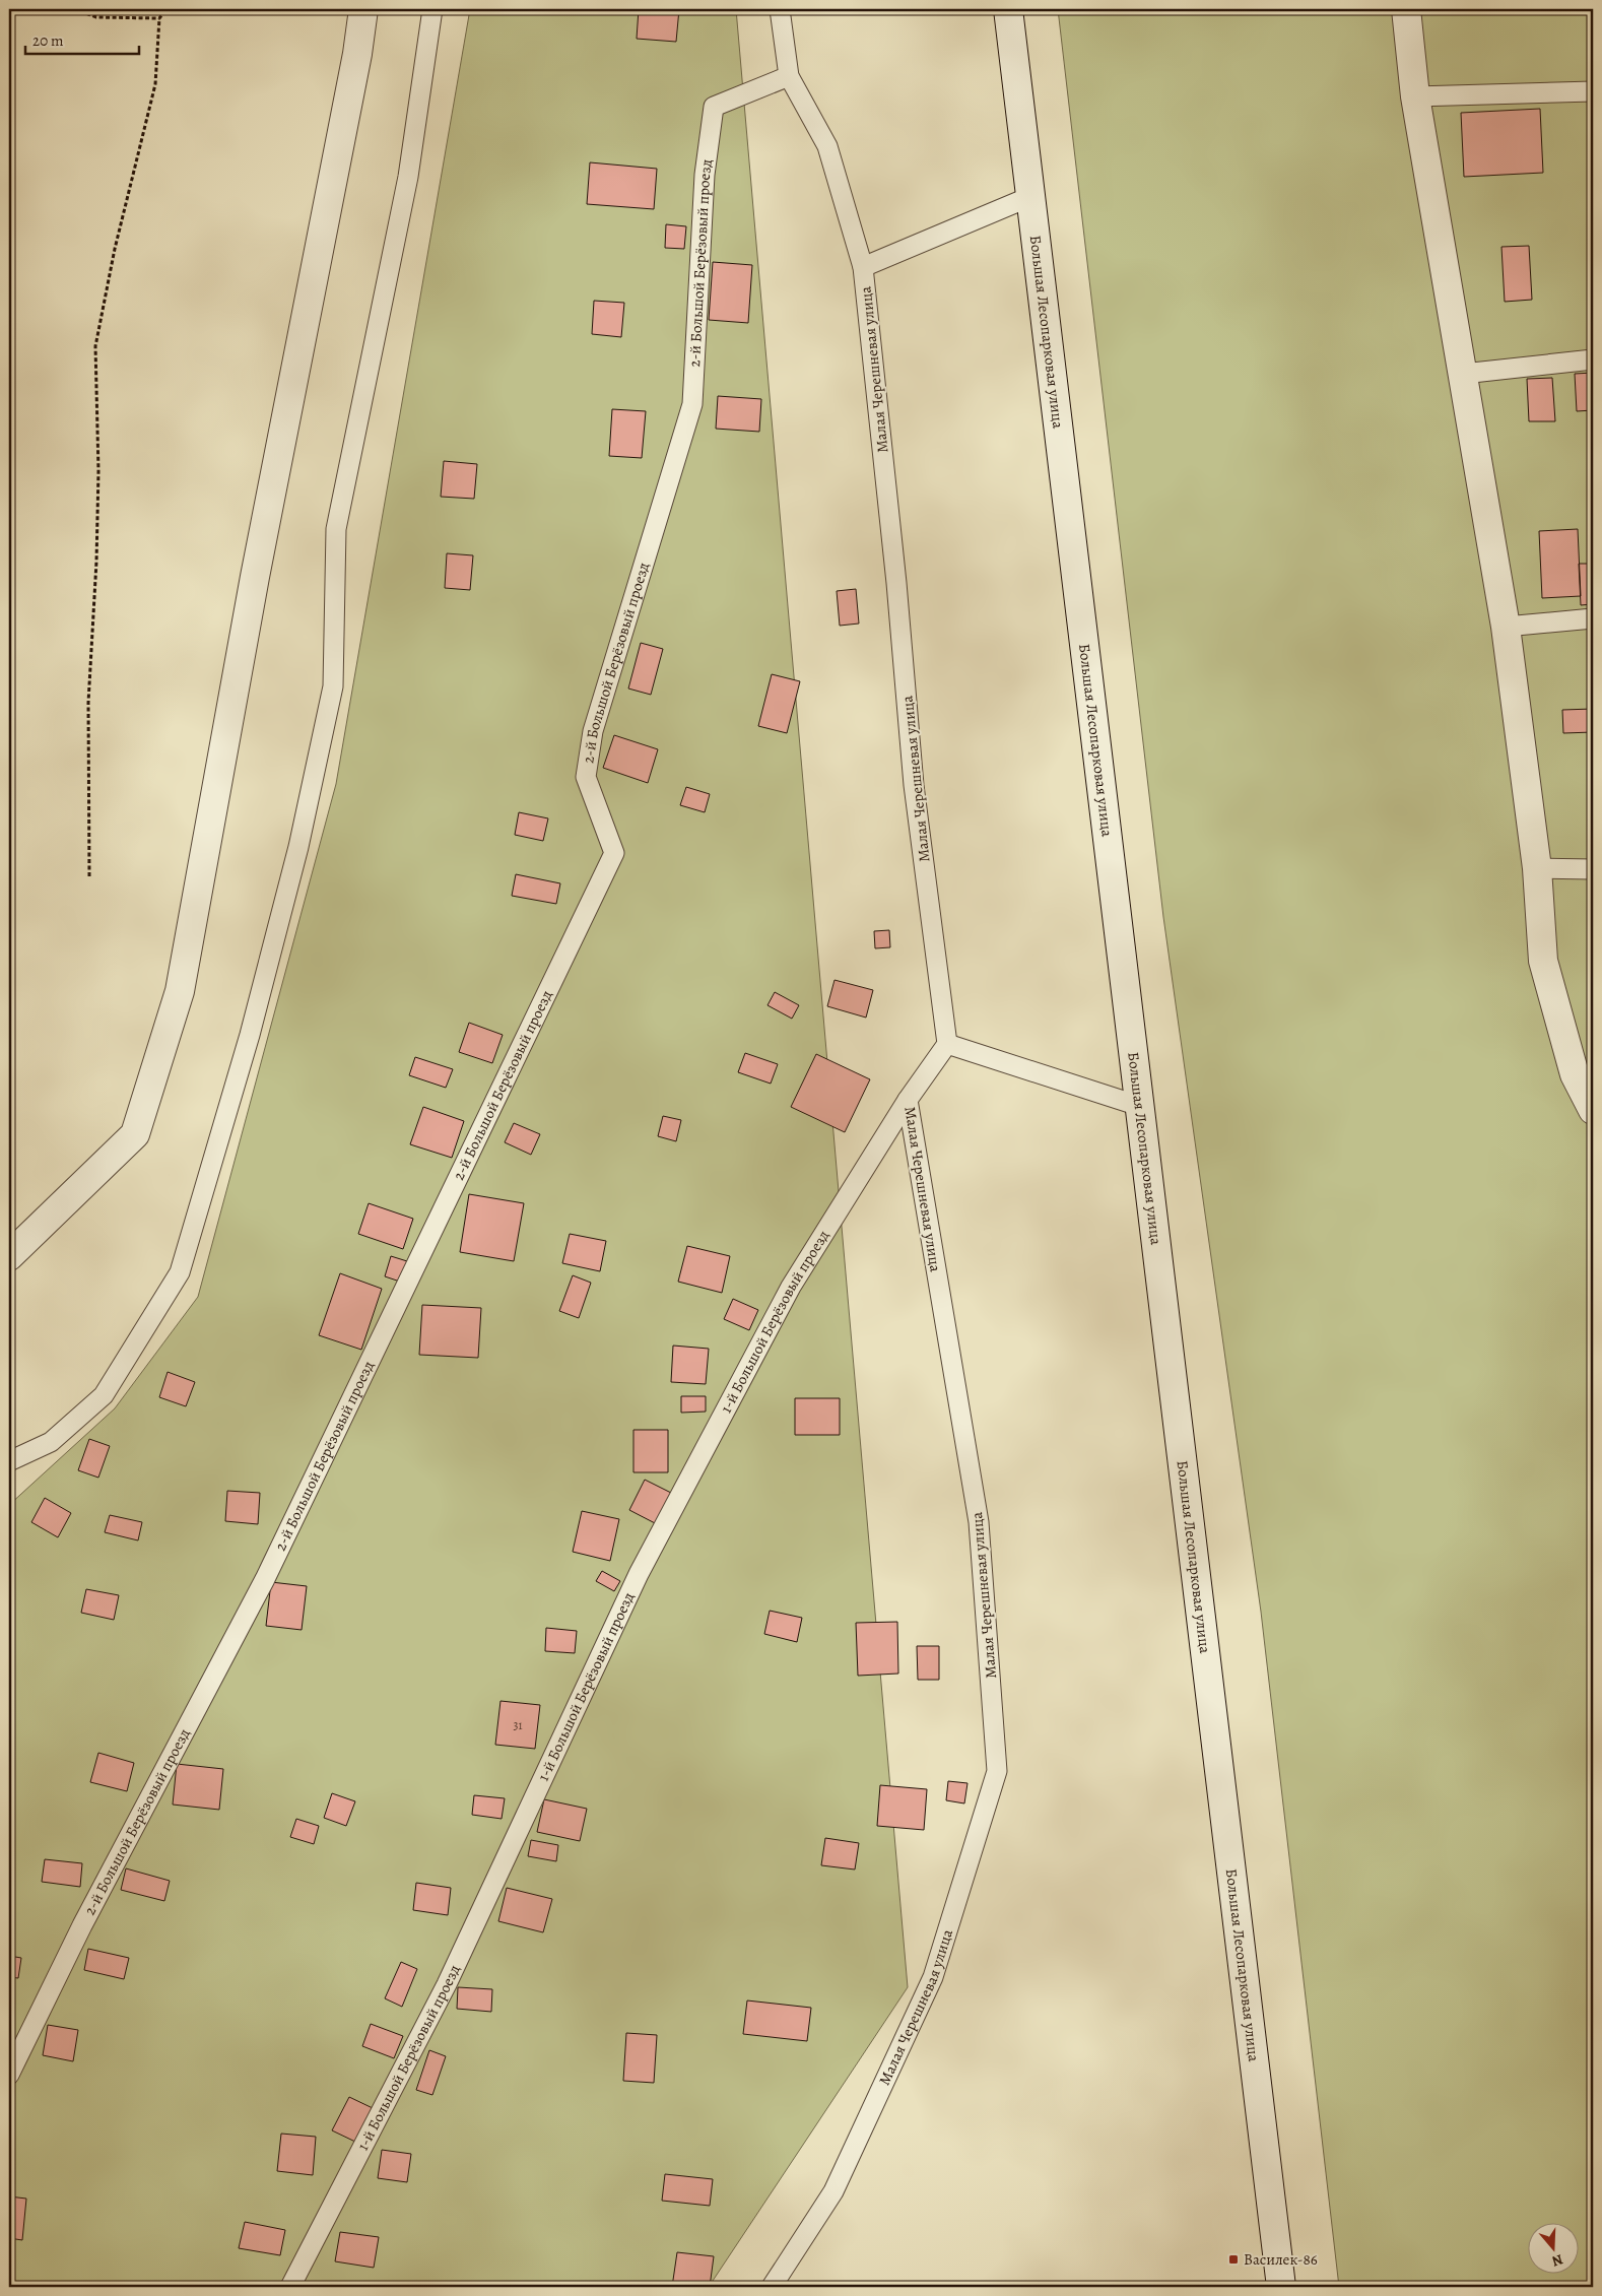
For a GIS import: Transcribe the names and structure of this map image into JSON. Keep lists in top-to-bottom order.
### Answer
{
  "streets": {
    "street": ["Большая Лесопарковая улица"],
    "lane": ["2-й Большой Берёзовый проезд", "Малая Черешневая улица", "1-й Большой Берёзовый проезд"]
  },
  "crossings": [
    ["2-й Большой Берёзовый проезд", "Малая Черешневая улица"],
    ["Малая Черешневая улица", "1-й Большой Берёзовый проезд"]
  ],
  "places": {
    "transit": ["Василек-86"]
  },
  "house_numbers": ["31"],
  "scale_bar": "20 m",
  "north": "bottom"
}
